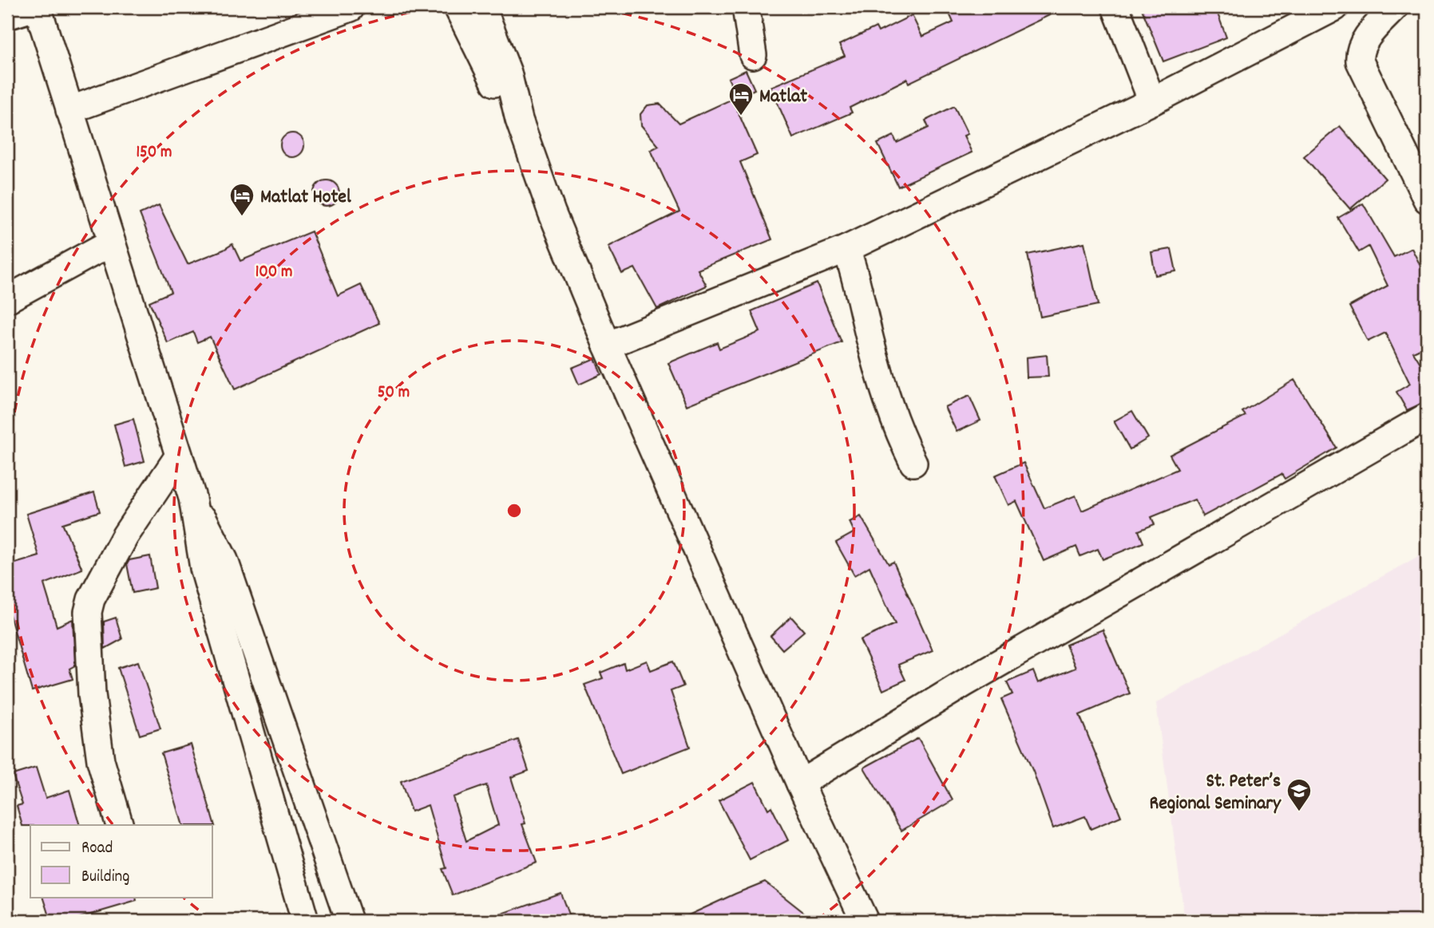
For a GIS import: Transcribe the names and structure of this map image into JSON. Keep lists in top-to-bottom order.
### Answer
{
  "places": {
    "hotel": ["Matlat", "Matlat Hotel"],
    "school or university": ["St. Peter’s Regional Seminary"]
  },
  "legend": ["Road", "Building"],
  "rings": ["150 m", "100 m", "50 m"]
}
